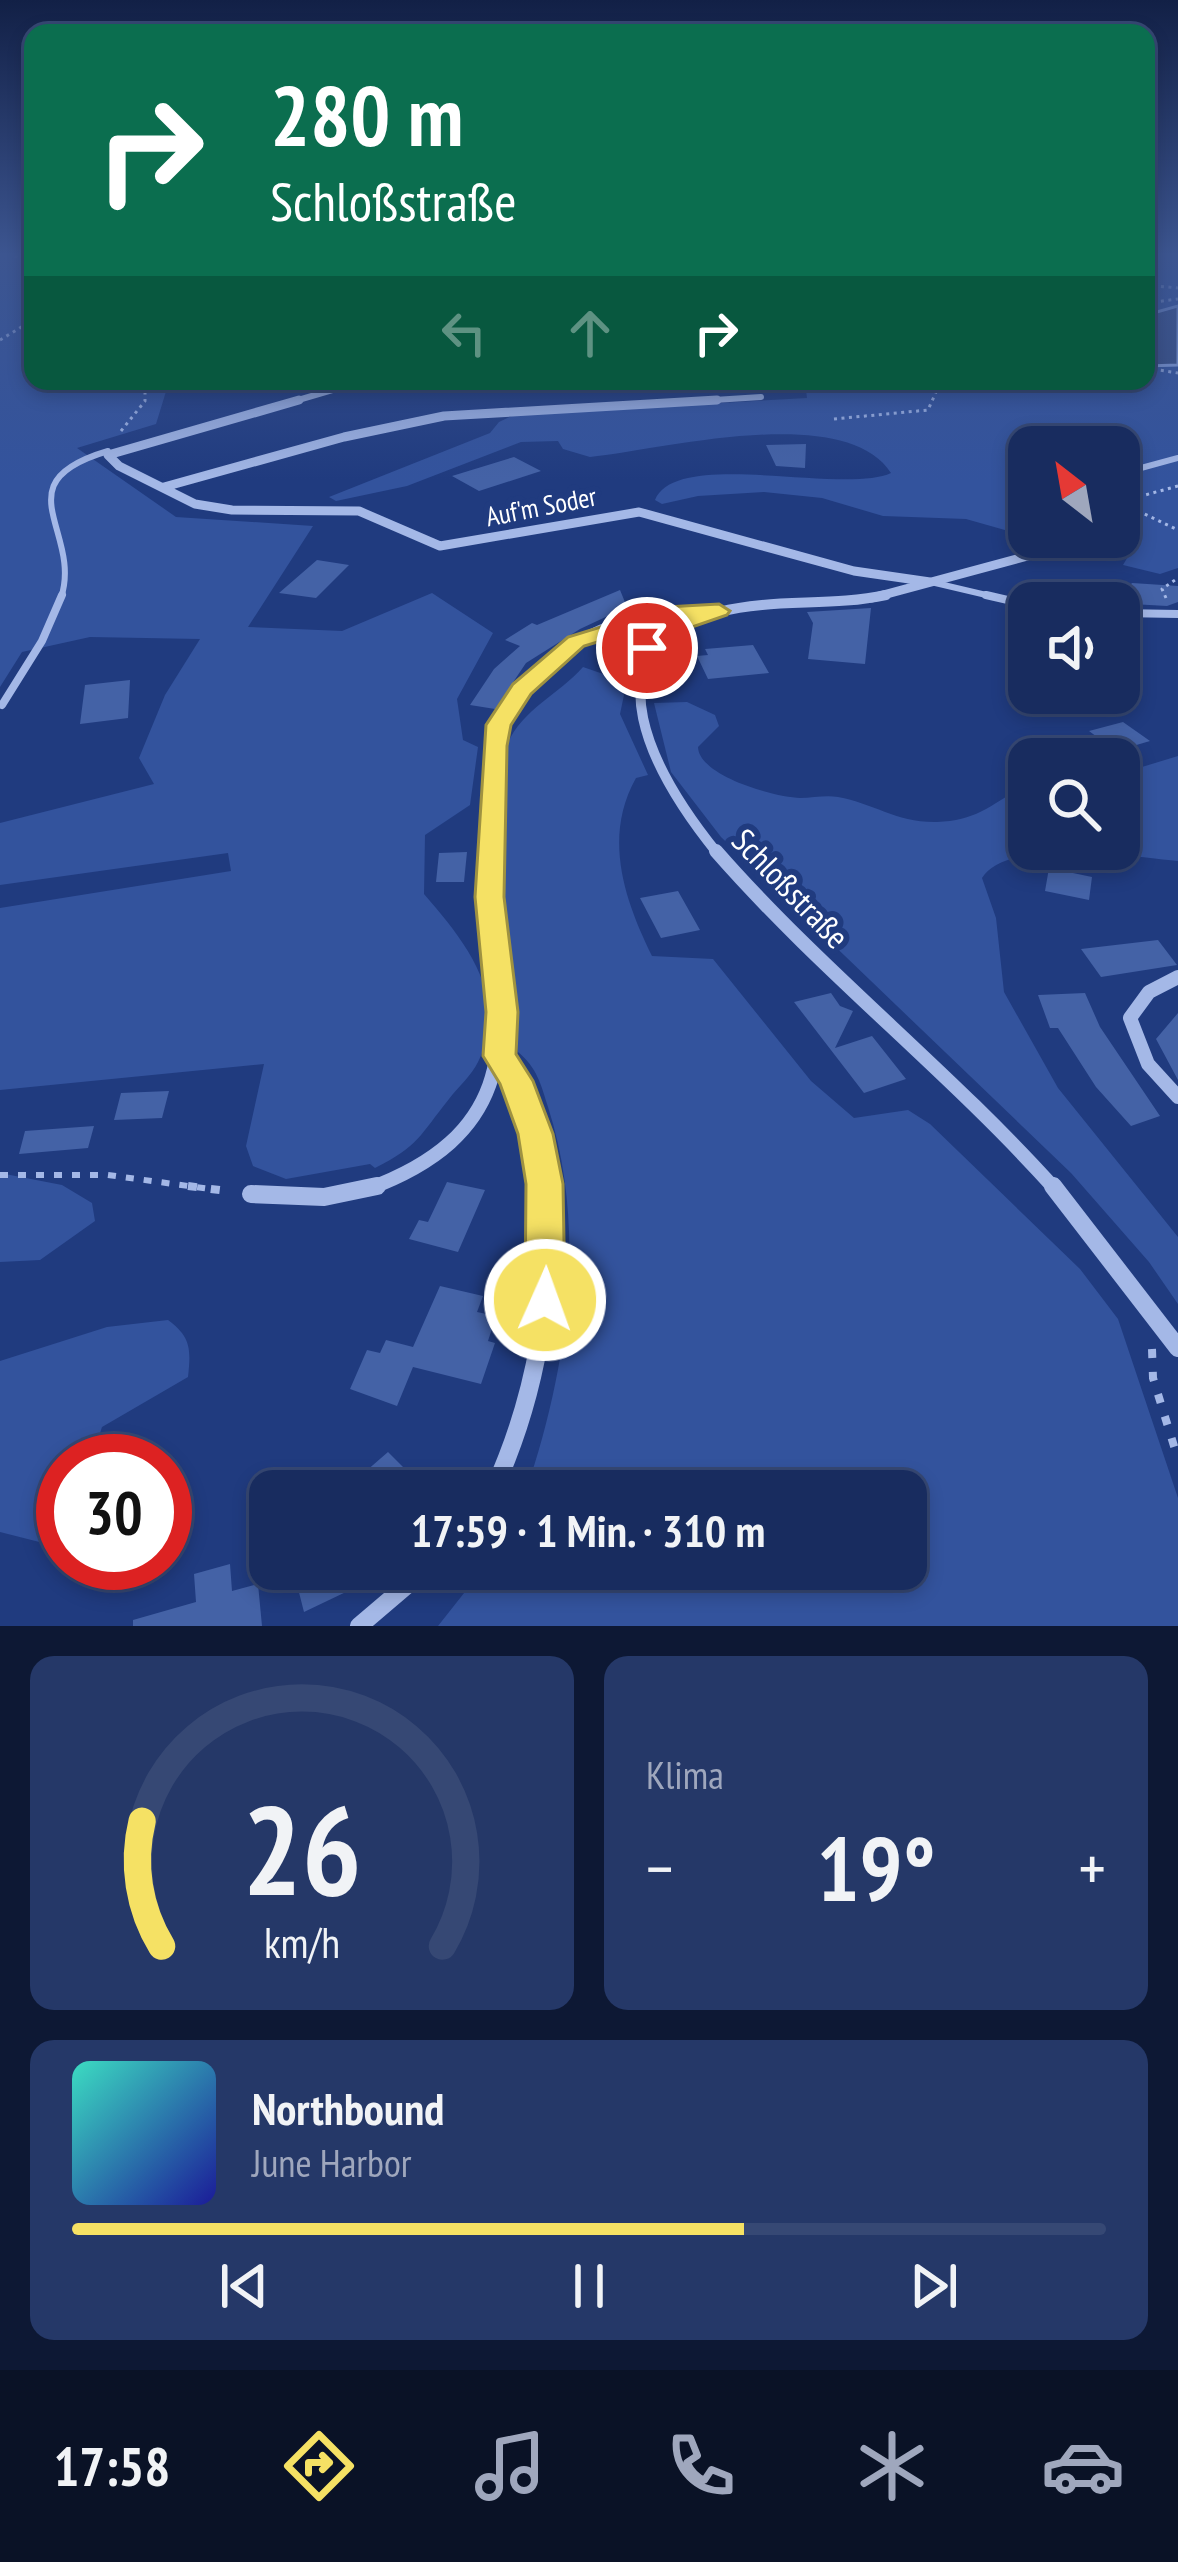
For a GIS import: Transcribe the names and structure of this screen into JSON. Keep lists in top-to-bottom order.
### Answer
{
  "streets": {
    "street": ["Auf'm Soder", "Schloßstraße"]
  },
  "crossings": [
    ["Auf'm Soder", "Schloßstraße"]
  ],
  "north": "top left",
  "page": {
    "turn": ["280 m", "Schloßstraße"],
    "limit": "30",
    "trip": "17:59 · 1 Min. · 310 m",
    "tile": "Klima",
    "heat": ["−", "19°", "+"],
    "song": ["Northbound", "June Harbor"],
    "tabs": "17:58",
    "gauge": ["26", "km/h"]
  }
}
